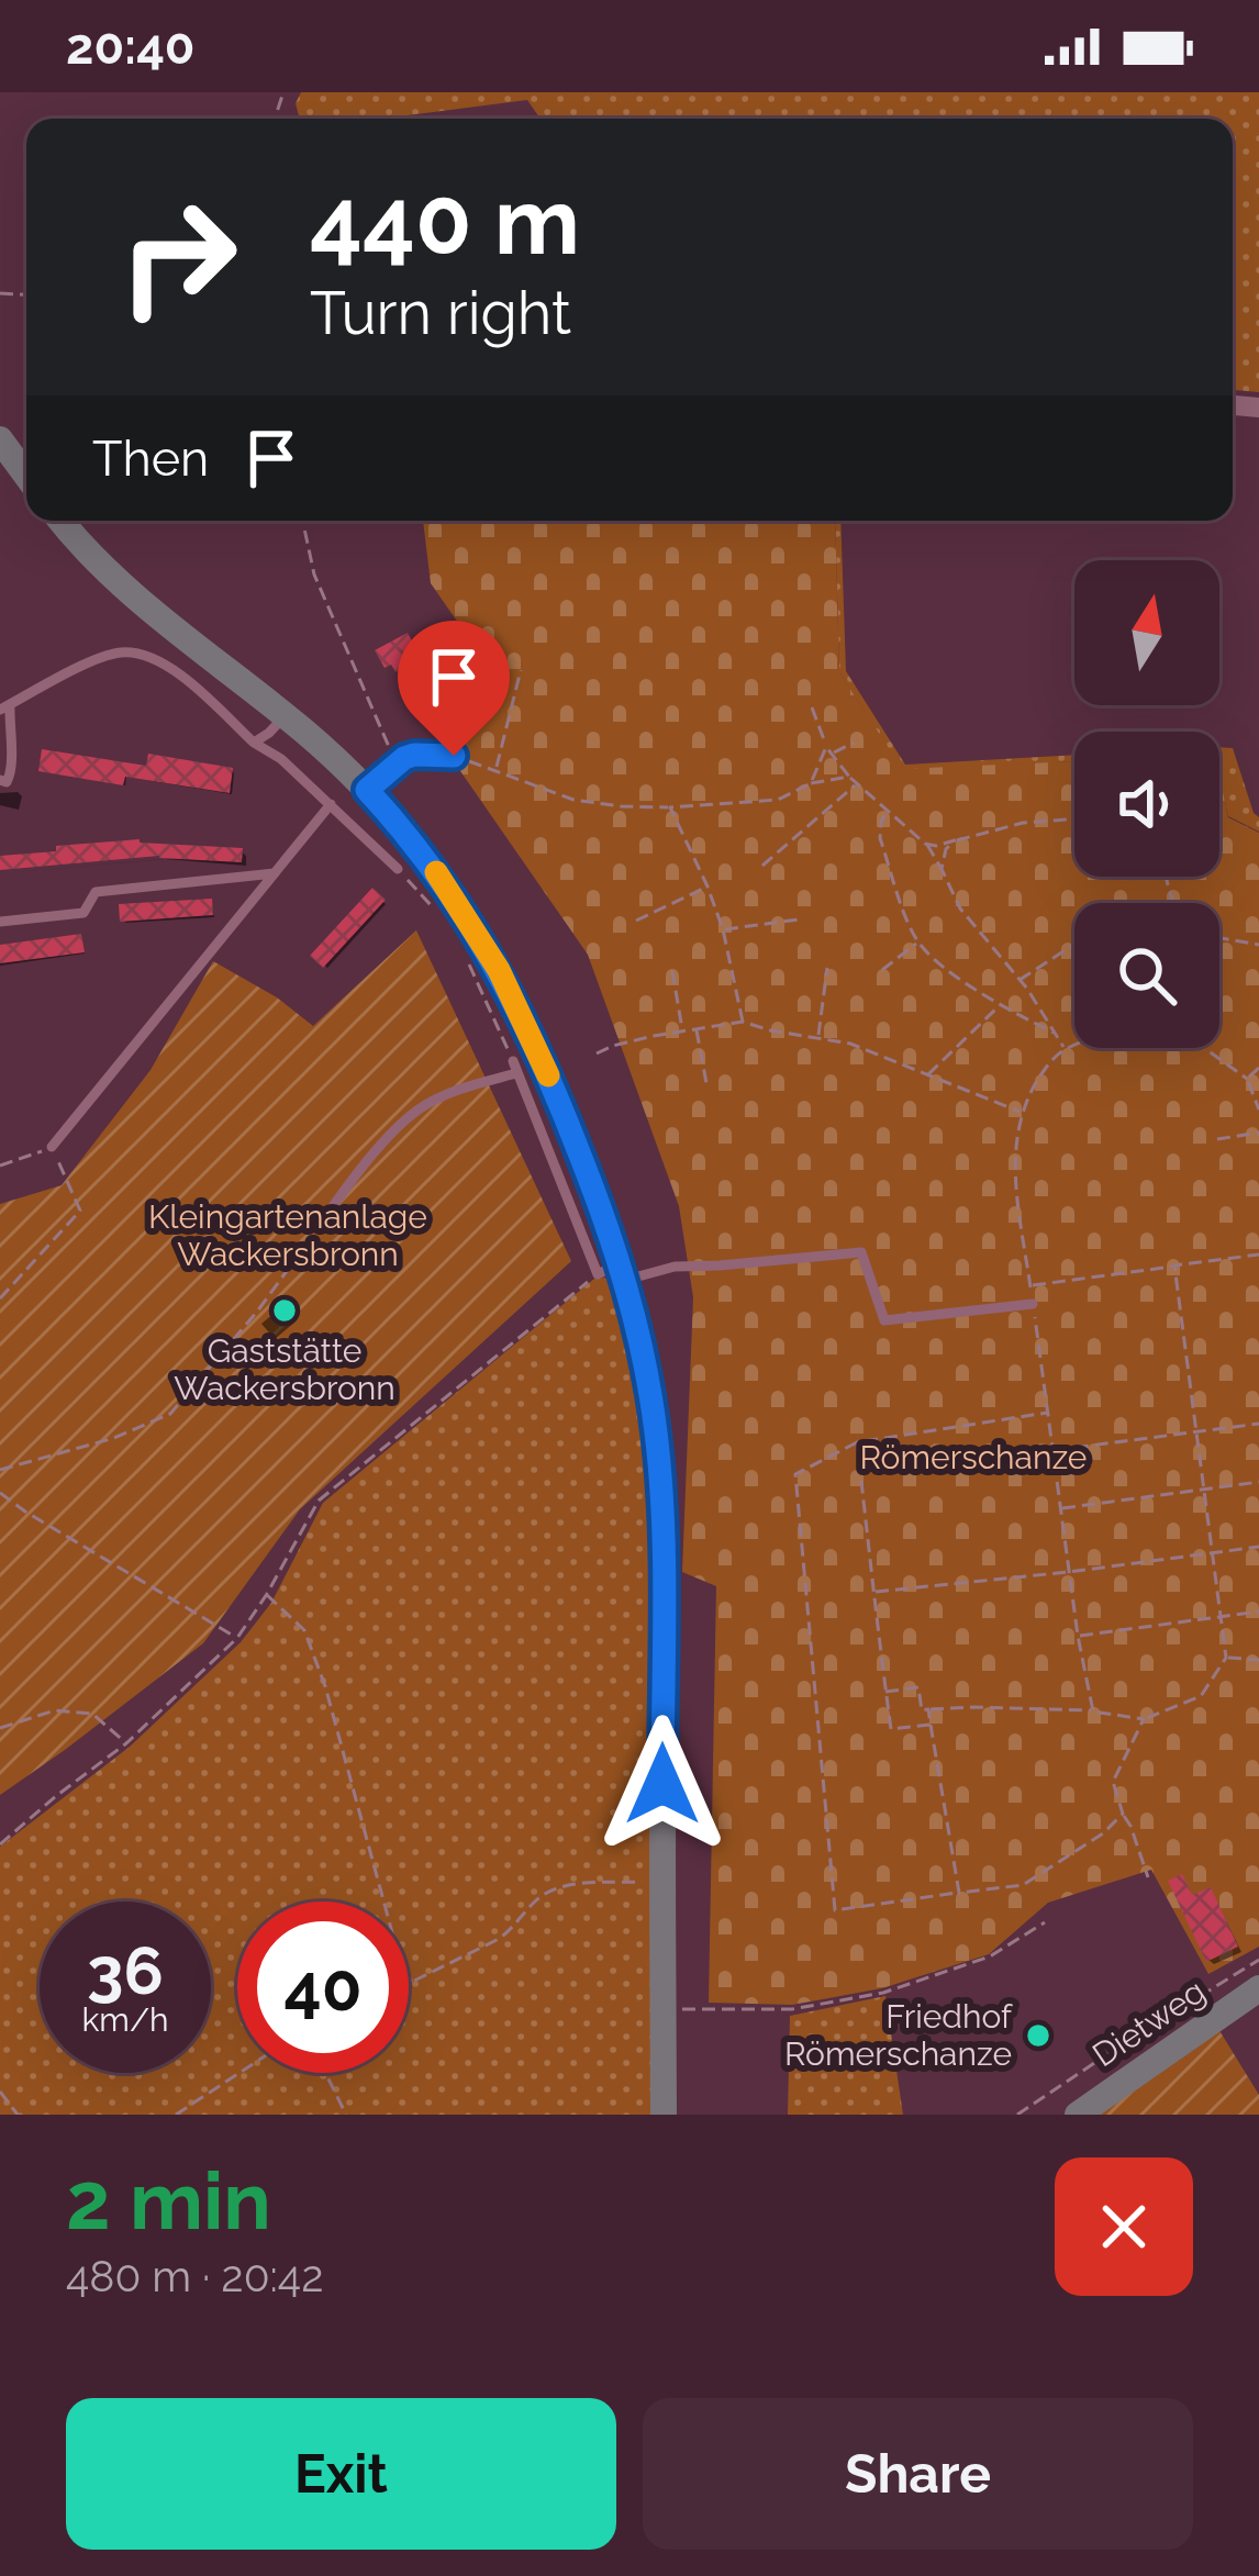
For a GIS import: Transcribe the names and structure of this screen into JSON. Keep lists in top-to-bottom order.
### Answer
{
  "streets": {
    "street": ["Dietweg"]
  },
  "parks": ["Kleingartenanlage Wackersbronn", "Römerschanze"],
  "places": ["Gaststätte Wackersbronn", "Friedhof Römerschanze"],
  "north": "top",
  "page": {
    "status": "20:40",
    "turn": ["440 m", "Turn right"],
    "then": "Then",
    "speed": "36 km/h",
    "limit": "40",
    "heading": ["2 min", "480 m · 20:42"],
    "buttons": ["Exit", "Share"]
  }
}
